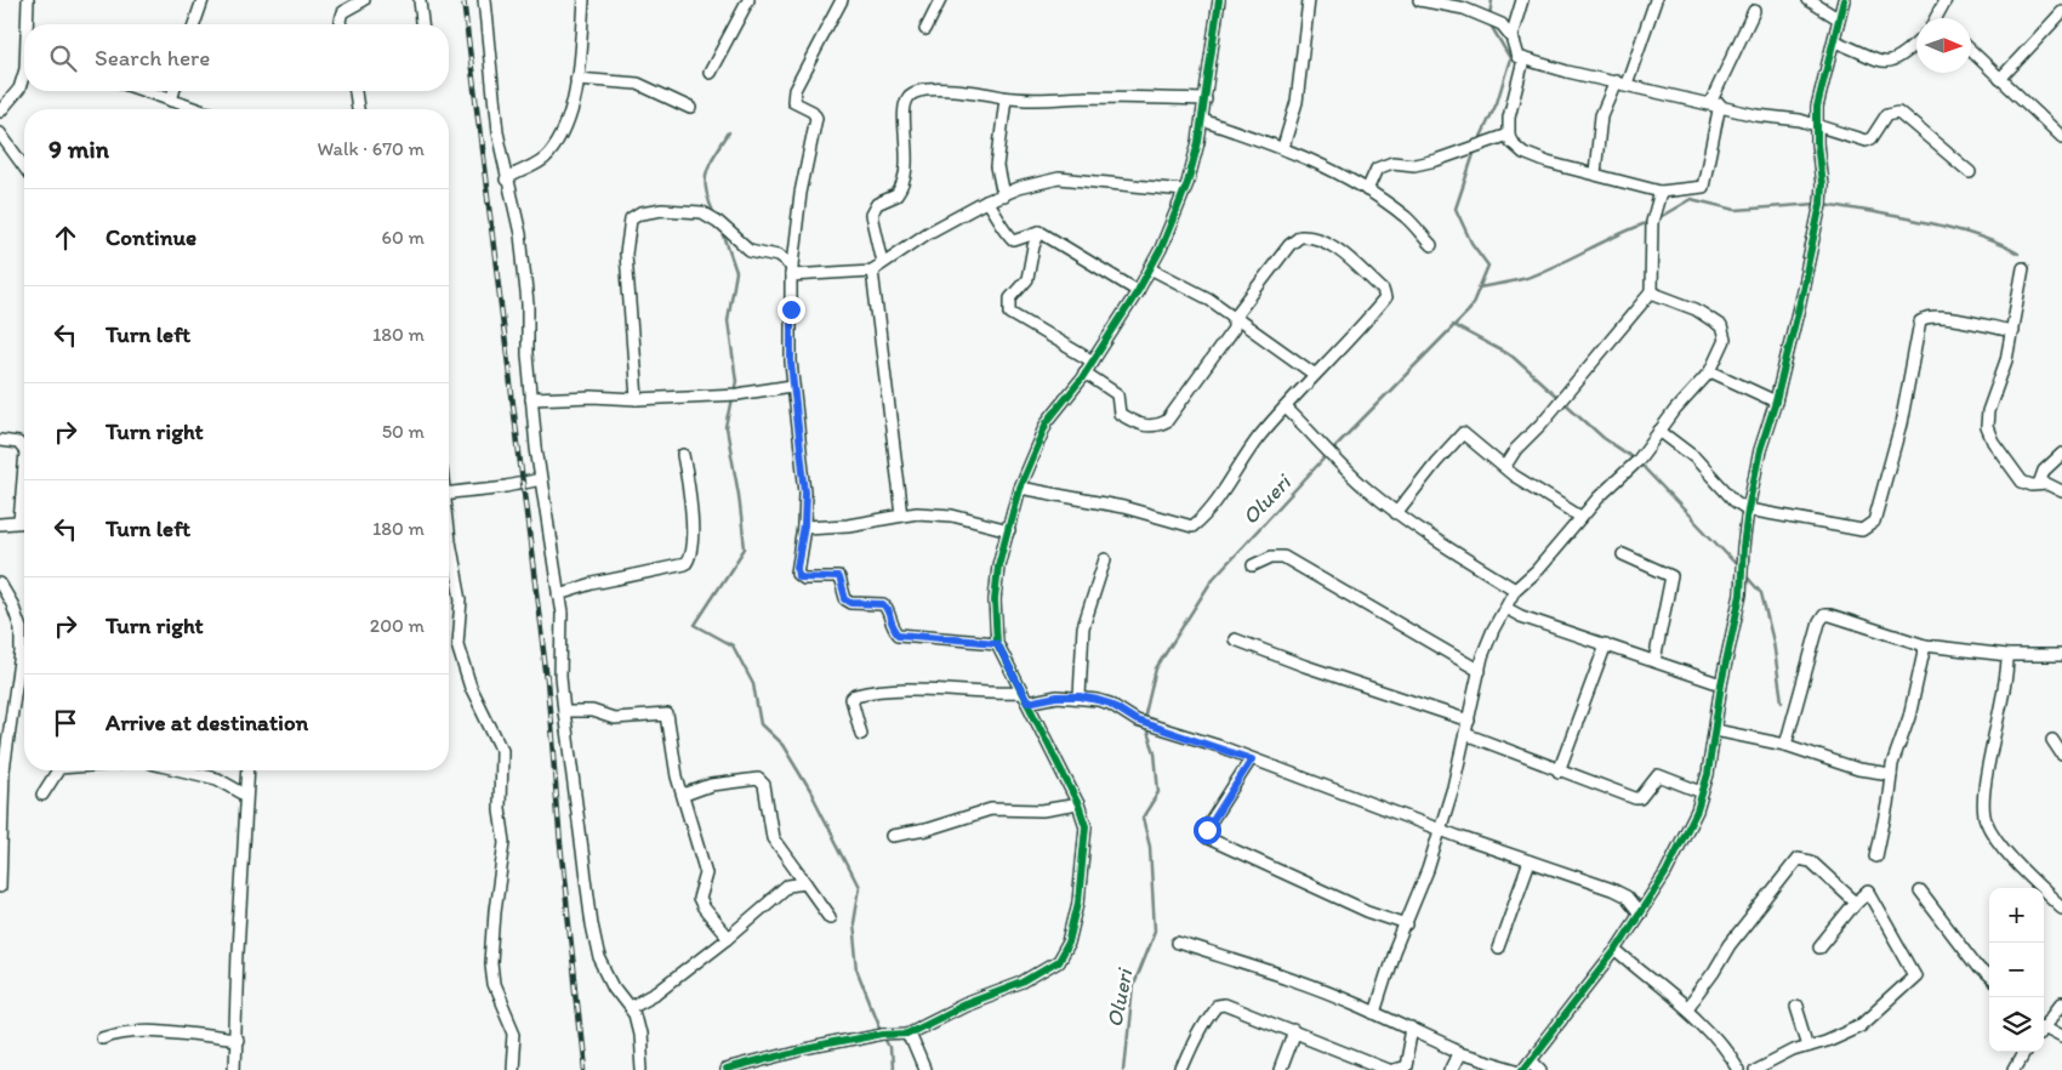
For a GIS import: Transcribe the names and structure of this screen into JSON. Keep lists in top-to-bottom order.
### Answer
{
  "water": ["Olueri"],
  "north": "right",
  "page": {
    "search": "Search here",
    "heading": ["9 min", "Walk · 670 m"],
    "list": [
      ["Continue", "60 m"],
      ["Turn left", "180 m"],
      ["Turn right", "50 m"],
      ["Turn left", "180 m"],
      ["Turn right", "200 m"],
      "Arrive at destination"
    ],
    "map_buttons": ["+", "−"]
  }
}
